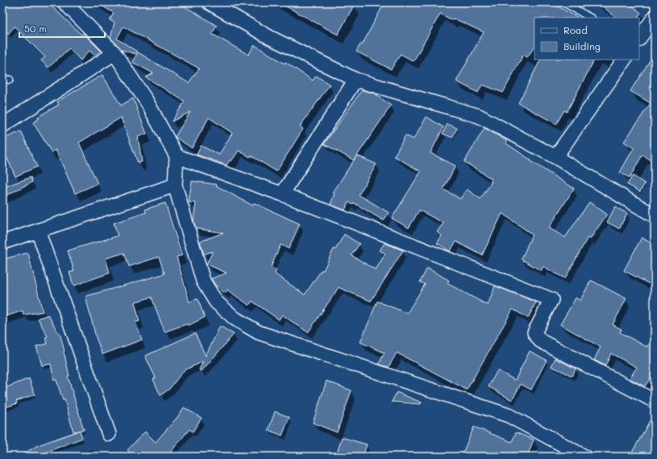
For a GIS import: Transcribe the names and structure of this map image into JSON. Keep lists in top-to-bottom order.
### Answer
{
  "legend": ["Road", "Building"],
  "scale_bar": "50 m"
}
